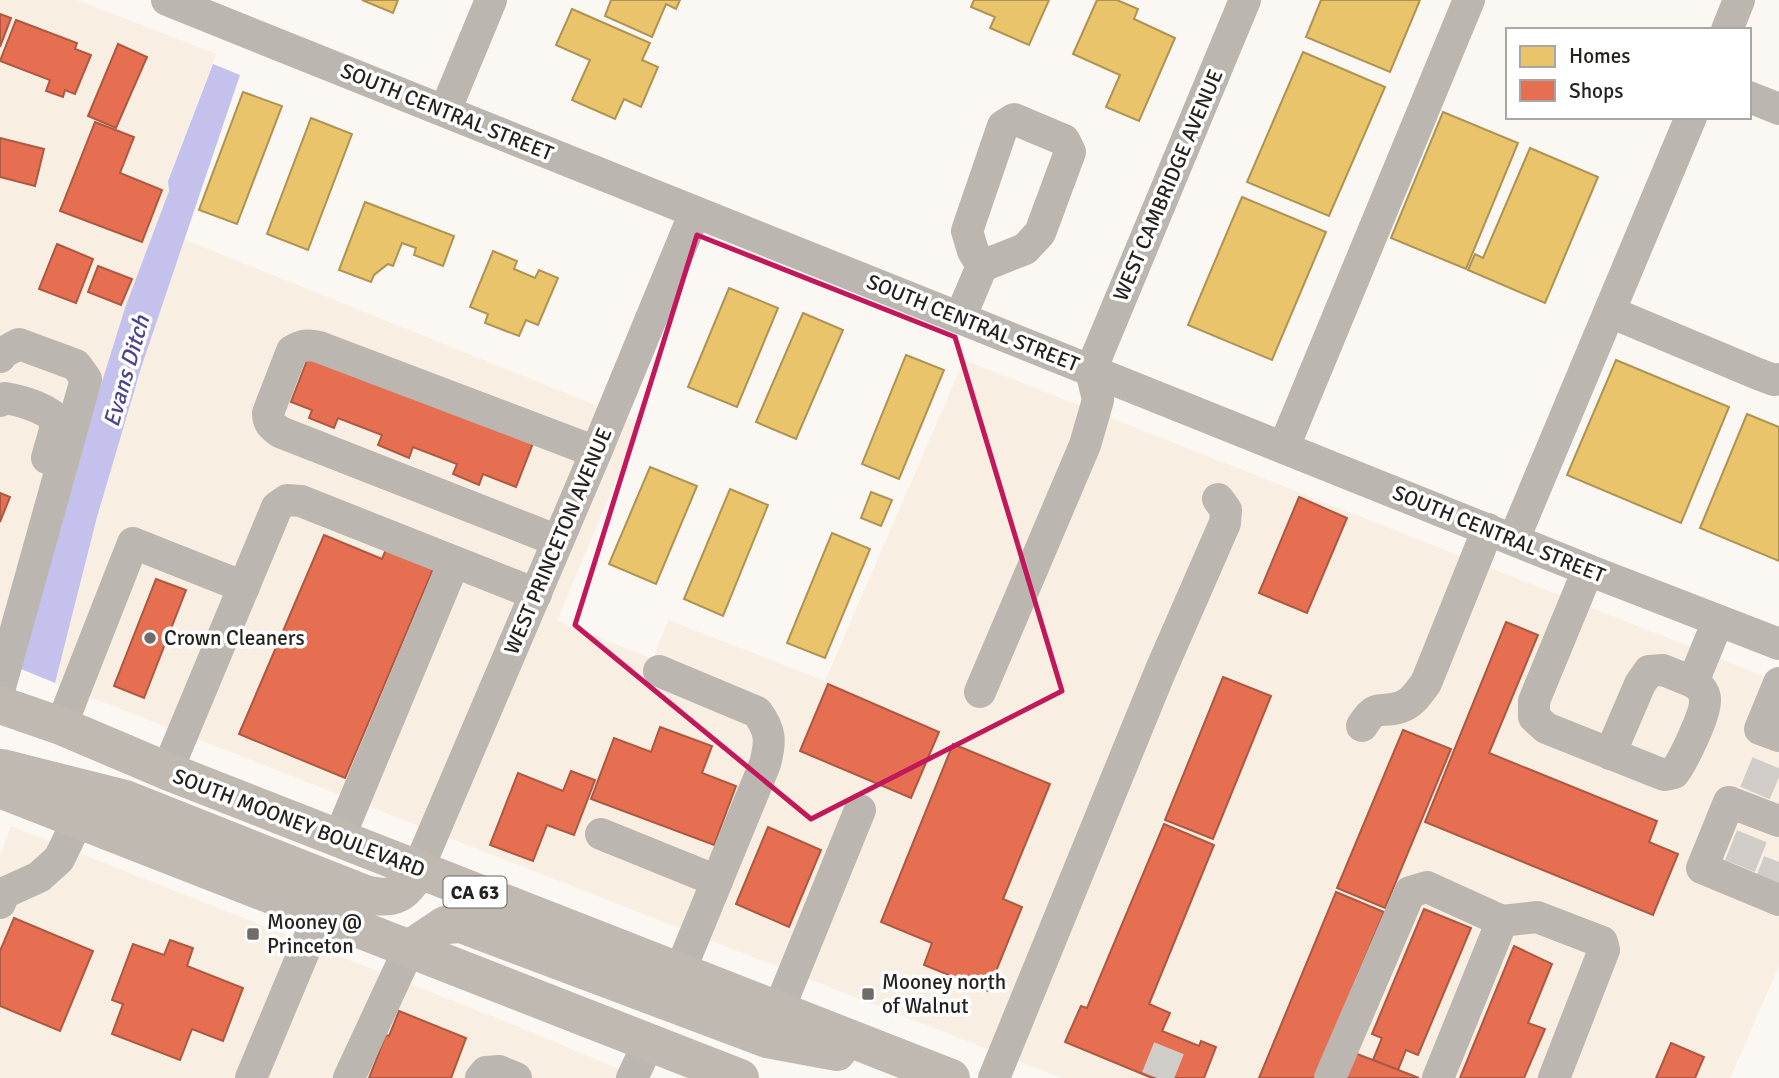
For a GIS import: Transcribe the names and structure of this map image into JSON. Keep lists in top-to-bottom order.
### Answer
{
  "streets": {
    "main road": ["SOUTH MOONEY BOULEVARD", "CA 63"],
    "street": ["SOUTH CENTRAL STREET", "WEST CAMBRIDGE AVENUE", "WEST PRINCETON AVENUE"]
  },
  "crossings": [
    ["SOUTH CENTRAL STREET", "WEST CAMBRIDGE AVENUE"],
    ["SOUTH CENTRAL STREET", "WEST PRINCETON AVENUE"],
    ["WEST PRINCETON AVENUE", "SOUTH MOONEY BOULEVARD"]
  ],
  "water": ["Evans Ditch"],
  "places": {
    "other": ["Crown Cleaners"],
    "transit": ["Mooney @ Princeton", "Mooney north of Walnut"]
  },
  "legend": ["Homes", "Shops"]
}
